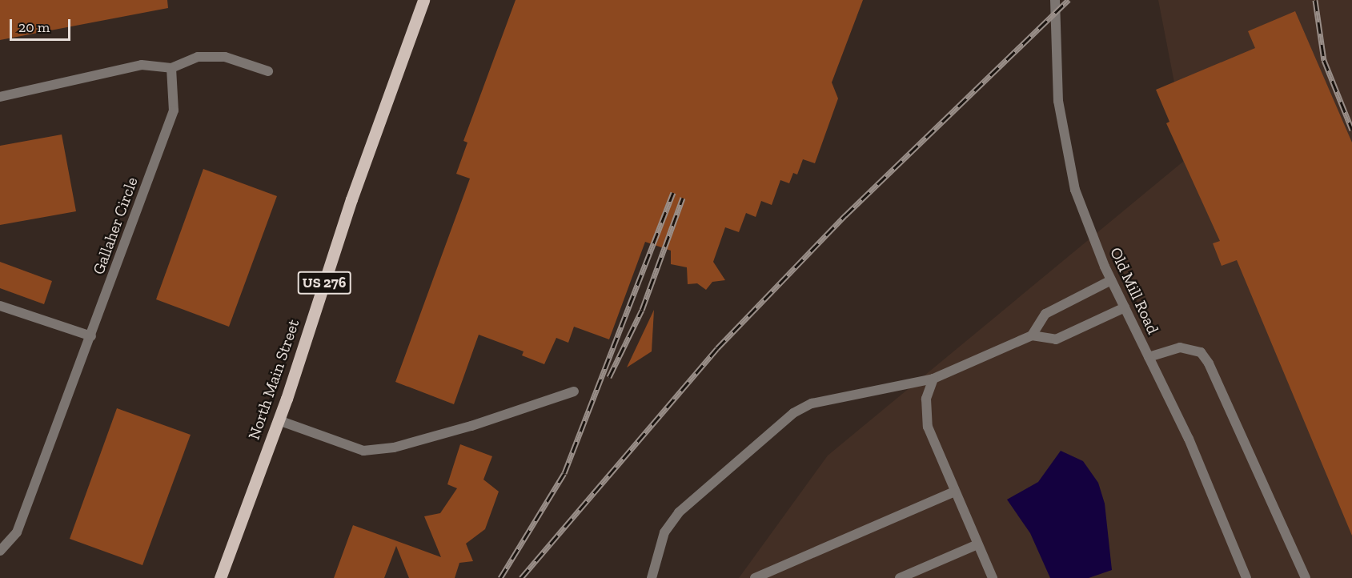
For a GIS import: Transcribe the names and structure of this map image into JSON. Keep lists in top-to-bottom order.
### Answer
{
  "streets": {
    "main road": ["US 276", "North Main Street"],
    "street": ["Gallaher Circle", "Old Mill Road"]
  },
  "scale_bar": "20 m"
}
